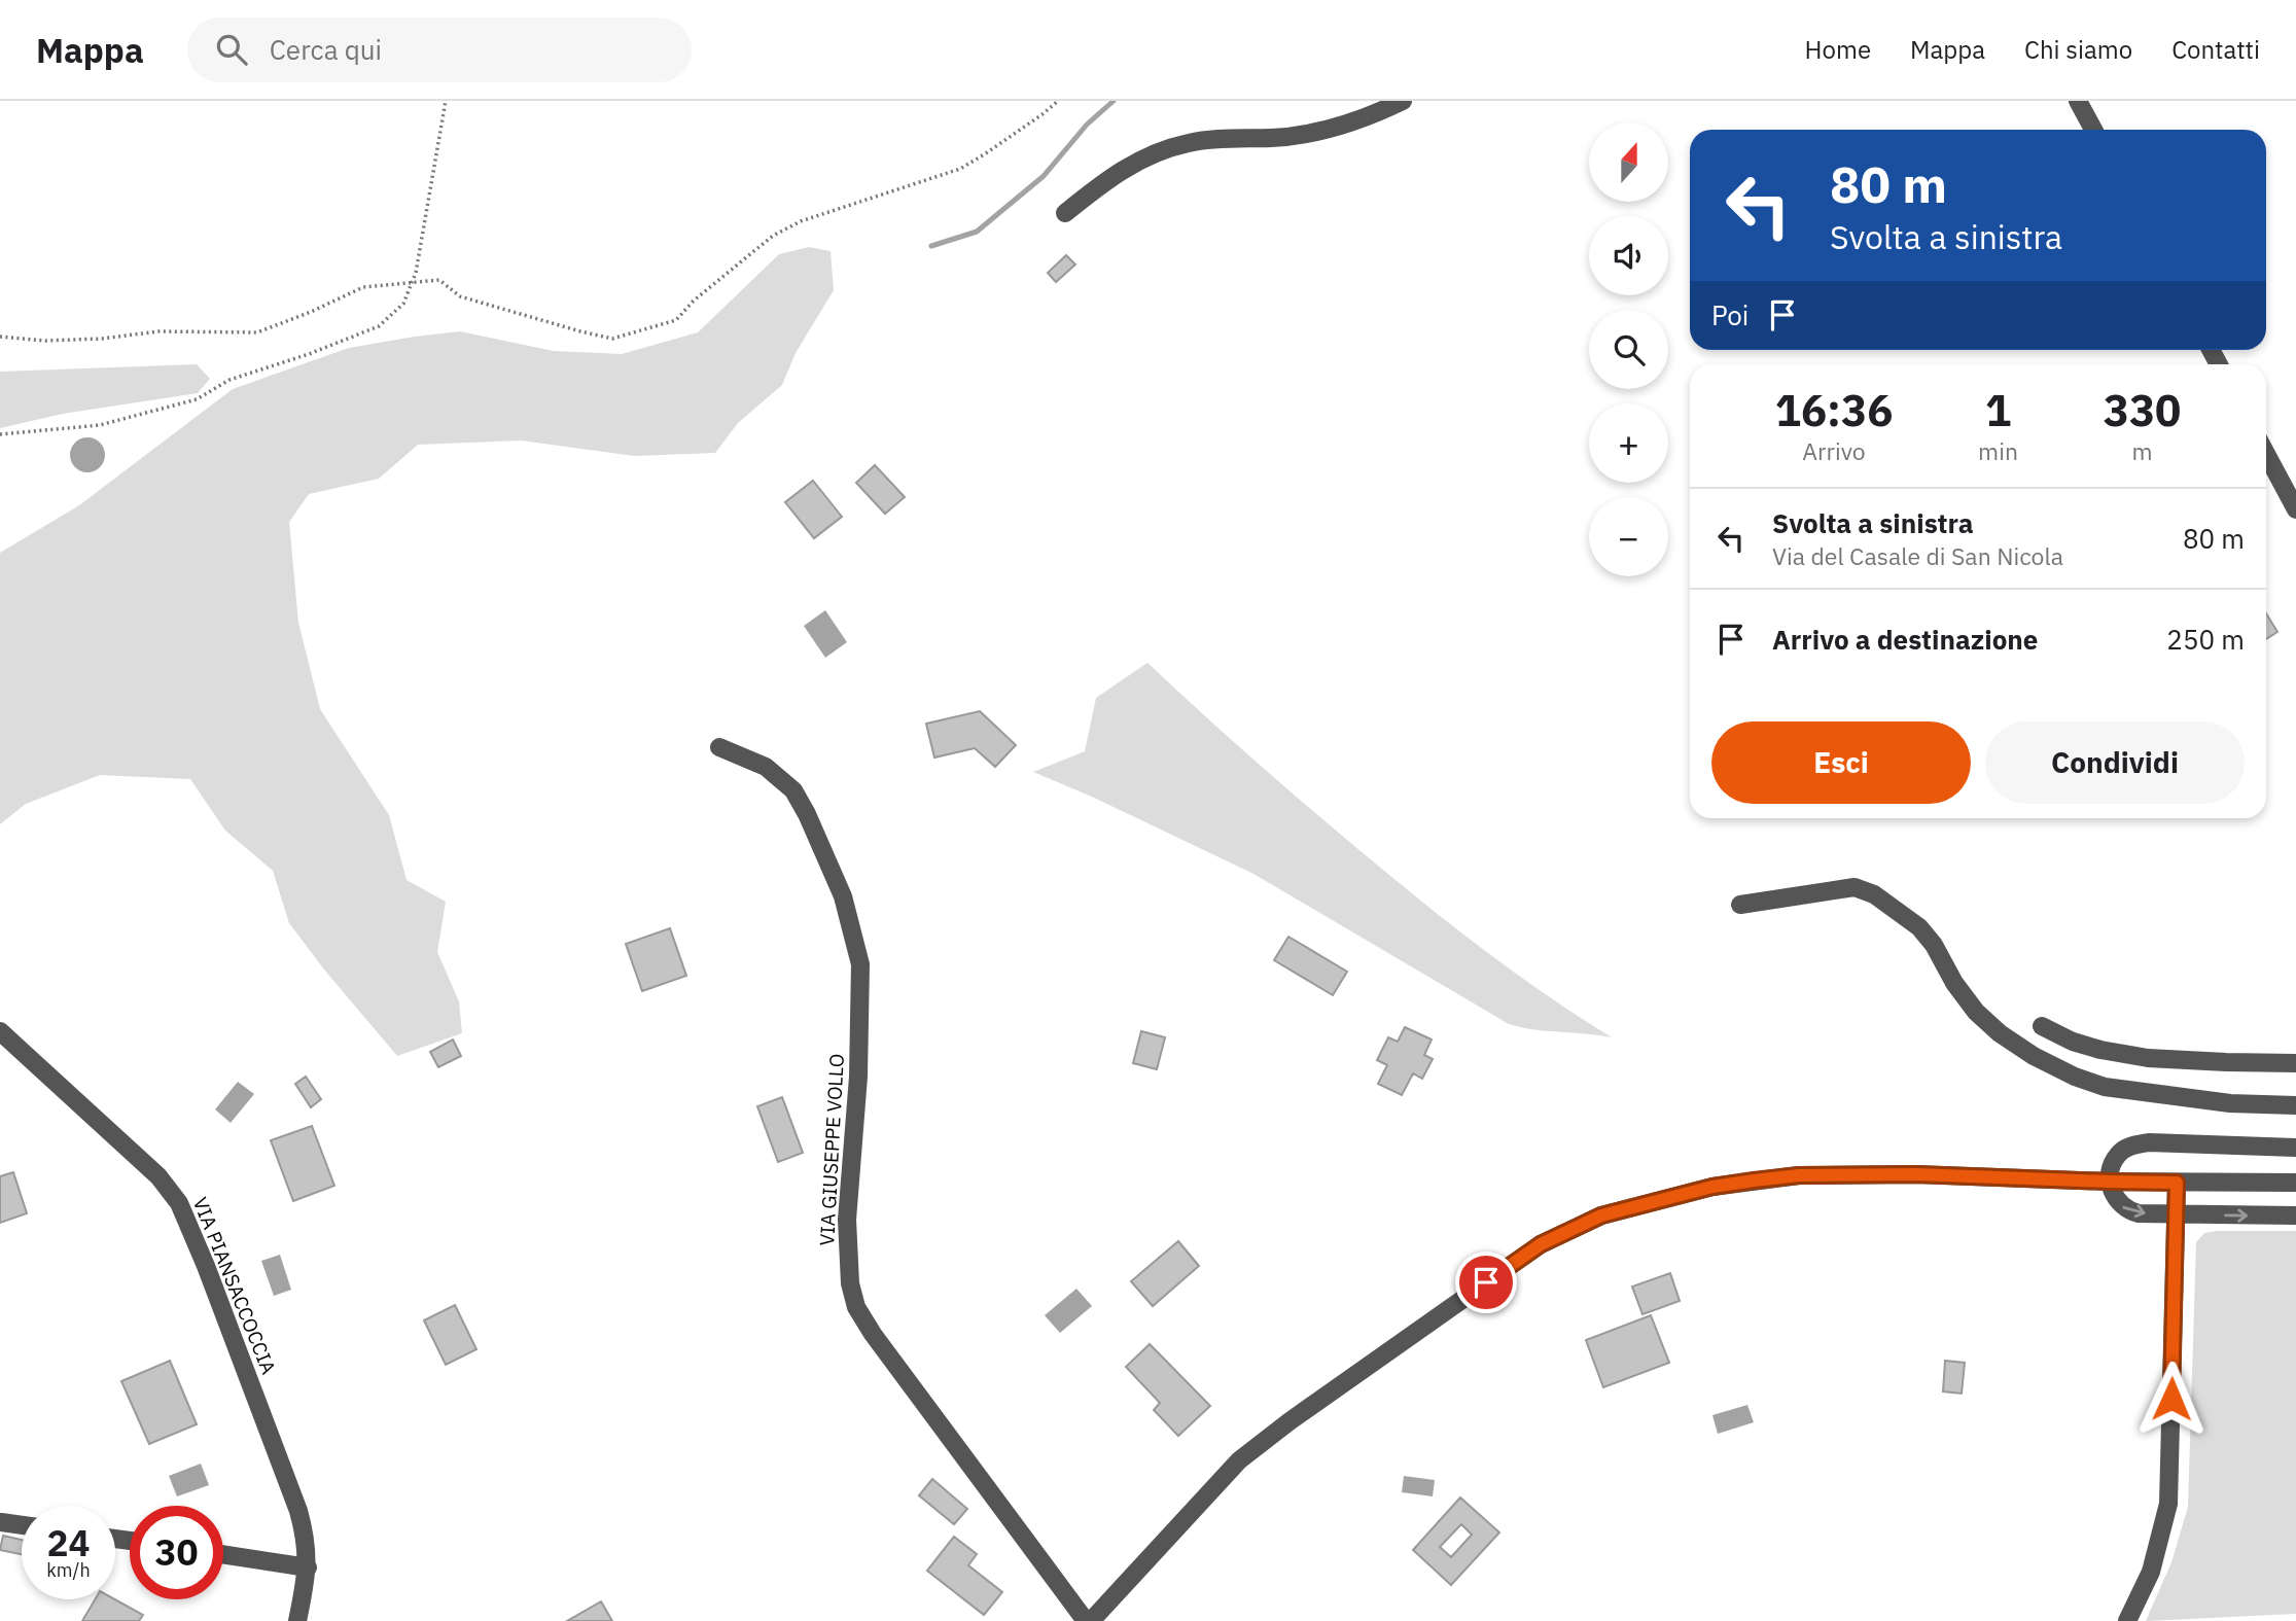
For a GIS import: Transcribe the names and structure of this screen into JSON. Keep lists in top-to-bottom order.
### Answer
{
  "streets": {
    "street": ["VIA GIUSEPPE VOLLO", "VIA PIANSACCOCCIA"]
  },
  "north": "top",
  "page": {
    "header": "Mappa",
    "search": "Cerca qui",
    "nav": [
      "Home",
      "Mappa",
      "Chi siamo",
      "Contatti"
    ],
    "map_buttons": ["+", "−"],
    "turn": ["80 m", "Svolta a sinistra"],
    "then": "Poi",
    "eta": [
      "16:36",
      "Arrivo",
      "1",
      "min",
      "330",
      "m"
    ],
    "list": [
      {
        "name": "Svolta a sinistra",
        "note": "Via del Casale di San Nicola",
        "value": "80 m"
      },
      {
        "name": "Arrivo a destinazione",
        "value": "250 m"
      }
    ],
    "buttons": ["Esci", "Condividi"],
    "speed": "24 km/h",
    "limit": "30"
  }
}
